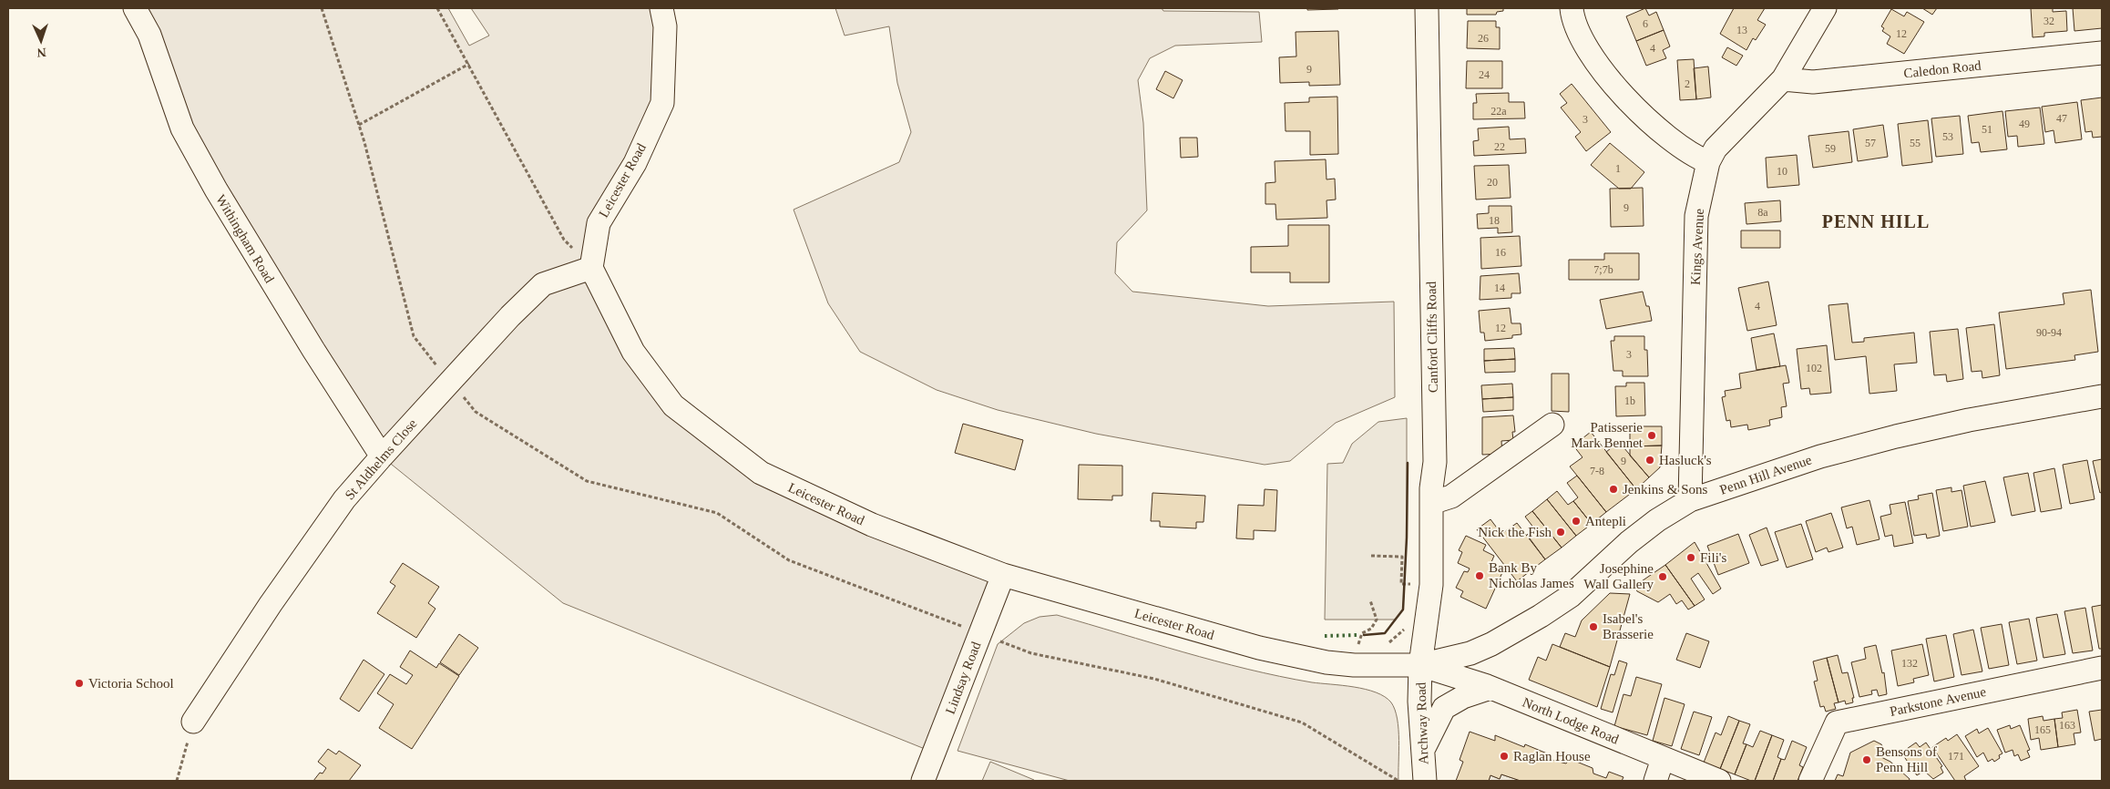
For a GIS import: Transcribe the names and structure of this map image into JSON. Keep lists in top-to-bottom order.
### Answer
{
  "streets": {
    "street": [
      "Caledon Road",
      "Leicester Road",
      "Withingham Road",
      "Kings Avenue",
      "Canford Cliffs Road",
      "St Aldhelms Close",
      "Penn Hill Avenue",
      "Lindsay Road",
      "Parkstone Avenue",
      "North Lodge Road",
      "Archway Road"
    ]
  },
  "crossings": [
    ["Caledon Road", "Kings Avenue"],
    ["Leicester Road", "Canford Cliffs Road"],
    ["Leicester Road", "St Aldhelms Close"],
    ["Leicester Road", "Penn Hill Avenue"],
    ["Leicester Road", "Lindsay Road"],
    ["Leicester Road", "North Lodge Road"],
    ["Leicester Road", "Archway Road"],
    ["Withingham Road", "St Aldhelms Close"],
    ["Kings Avenue", "Penn Hill Avenue"],
    ["Canford Cliffs Road", "Penn Hill Avenue"],
    ["Canford Cliffs Road", "North Lodge Road"],
    ["Canford Cliffs Road", "Archway Road"],
    ["Penn Hill Avenue", "North Lodge Road"],
    ["Penn Hill Avenue", "Archway Road"],
    ["North Lodge Road", "Archway Road"]
  ],
  "districts": ["PENN HILL"],
  "places": [
    "Patisserie Mark Bennet",
    "Hasluck's",
    "Jenkins & Sons",
    "Antepli",
    "Nick the Fish",
    "Fili's",
    "Bank By Nicholas James",
    "Josephine Wall Gallery",
    "Isabel's Brasserie",
    "Victoria School",
    "Raglan House",
    "Bensons of Penn Hill"
  ],
  "house_numbers": [
    "32",
    "6",
    "13",
    "12",
    "26",
    "4",
    "9",
    "24",
    "2",
    "22a",
    "47",
    "3",
    "49",
    "51",
    "53",
    "57",
    "55",
    "22",
    "59",
    "1",
    "10",
    "20",
    "9",
    "8a",
    "18",
    "16",
    "7;7b",
    "14",
    "4",
    "12",
    "90-94",
    "3",
    "102",
    "1b",
    "9",
    "7-8",
    "132",
    "163",
    "165",
    "171"
  ],
  "north": "bottom"
}
